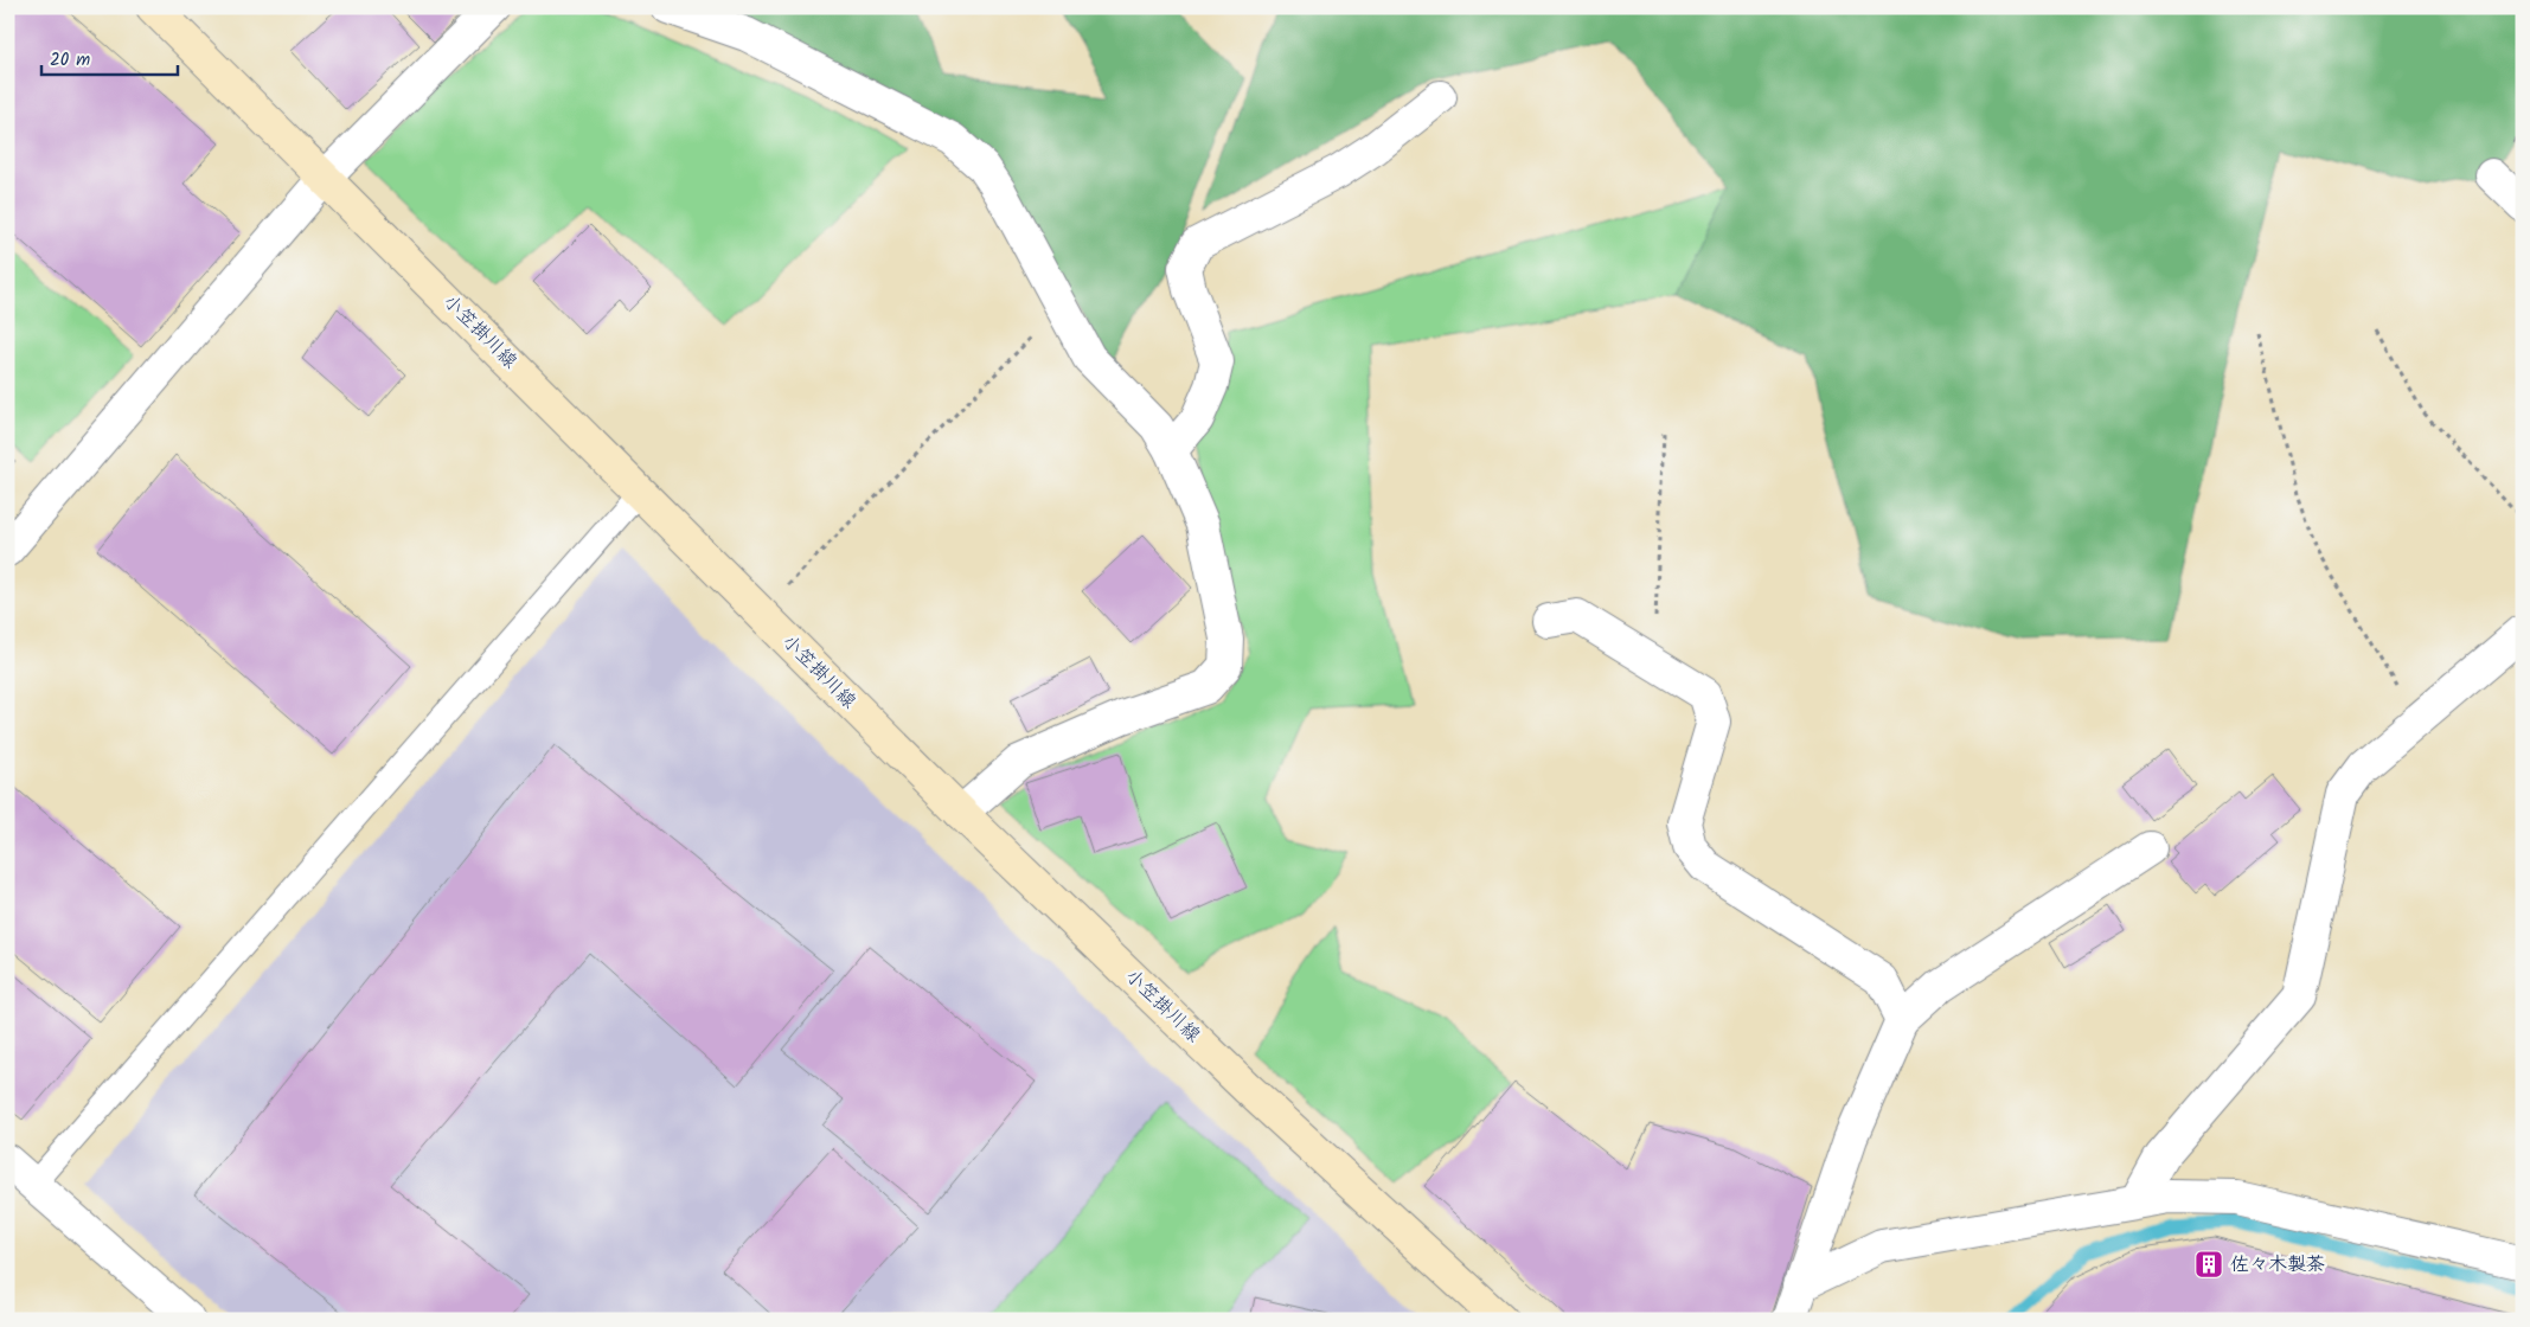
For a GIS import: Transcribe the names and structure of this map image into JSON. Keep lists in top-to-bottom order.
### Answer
{
  "streets": {
    "main road": ["小笠掛川線"]
  },
  "places": {
    "building": ["佐々木製茶"]
  },
  "scale_bar": "20 m"
}
